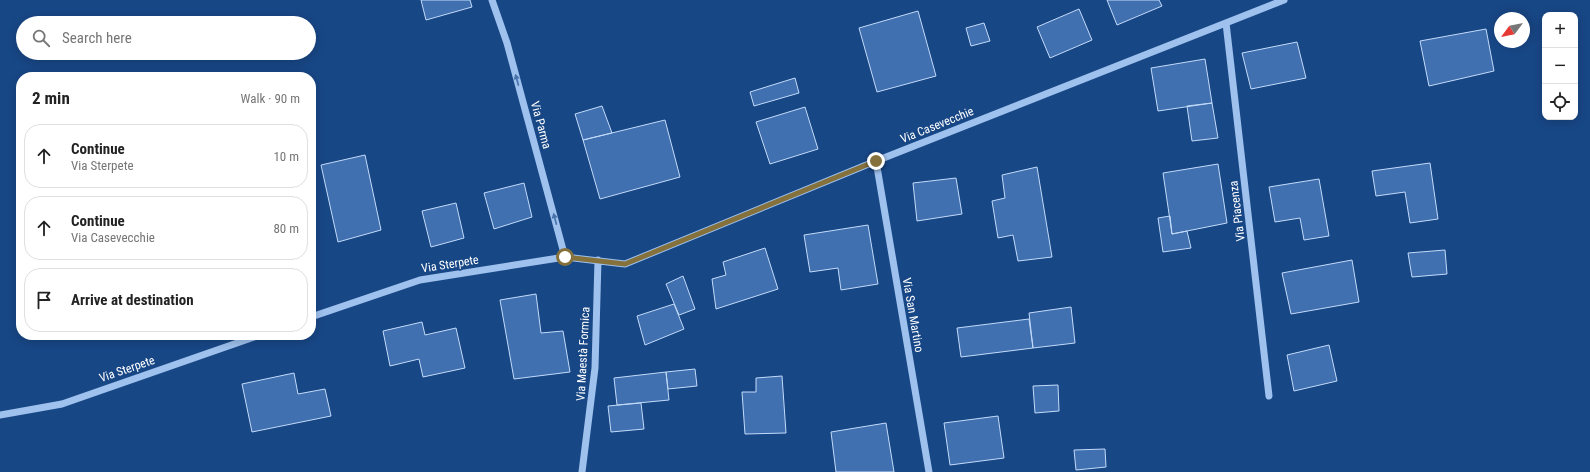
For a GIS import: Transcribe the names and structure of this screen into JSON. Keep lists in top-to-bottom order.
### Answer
{
  "streets": {
    "street": [
      "Via Parma",
      "Via Casevecchie",
      "Via Piacenza",
      "Via Sterpete",
      "Via San Martino",
      "Via Maestà Formica"
    ]
  },
  "crossings": [
    ["Via Parma", "Via Sterpete"],
    ["Via Casevecchie", "Via Piacenza"],
    ["Via Casevecchie", "Via Sterpete"],
    ["Via Casevecchie", "Via San Martino"],
    ["Via Casevecchie", "Via Maestà Formica"],
    ["Via Sterpete", "Via Maestà Formica"]
  ],
  "one_way": ["Via Parma"],
  "north": "bottom left",
  "page": {
    "map_buttons": ["+", "−"],
    "search": "Search here",
    "heading": ["2 min", "Walk · 90 m"],
    "list": [
      ["Continue", "Via Sterpete", "10 m"],
      ["Continue", "Via Casevecchie", "80 m"],
      "Arrive at destination"
    ]
  }
}
